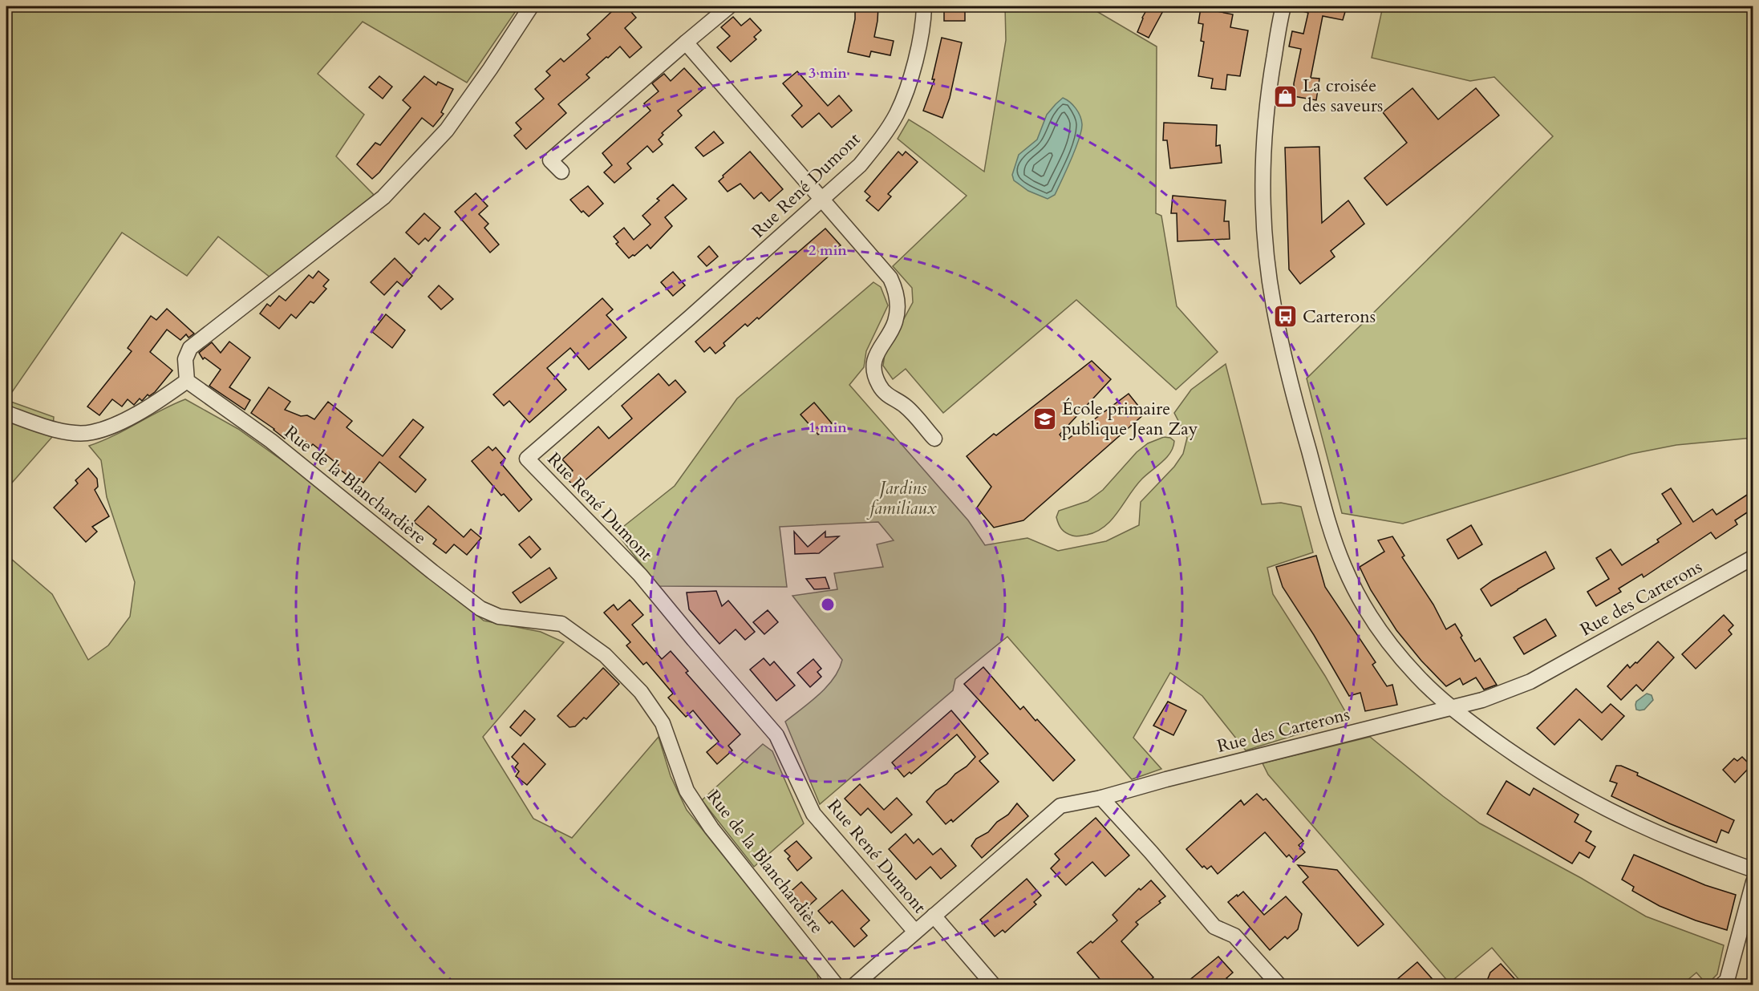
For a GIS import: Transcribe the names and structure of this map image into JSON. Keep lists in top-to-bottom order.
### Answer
{
  "streets": {
    "street": ["Rue René Dumont", "Rue de la Blanchardière", "Rue des Carterons"]
  },
  "crossings": [
    ["Rue René Dumont", "Rue des Carterons"]
  ],
  "parks": ["Jardins familiaux"],
  "places": {
    "shop": ["La croisée des saveurs"],
    "bus stop": ["Carterons"],
    "school or university": ["École primaire publique Jean Zay"]
  },
  "rings": ["3 min", "2 min", "1 min"]
}
